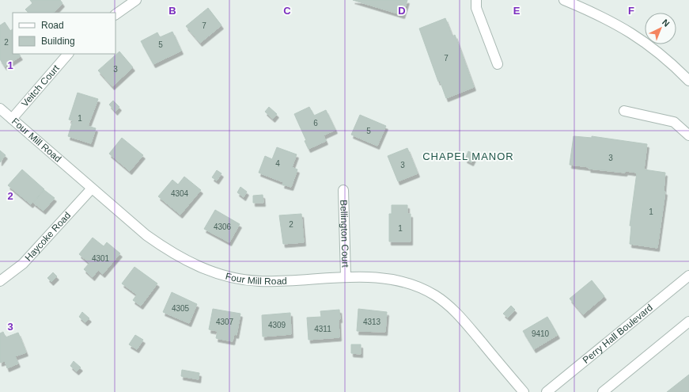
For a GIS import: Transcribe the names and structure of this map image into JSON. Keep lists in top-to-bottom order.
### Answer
{
  "streets": {
    "street": [
      "Veitch Court",
      "Four Mill Road",
      "Bellington Court",
      "Haycoke Road",
      "Perry Hall Boulevard"
    ]
  },
  "crossings": [
    ["Veitch Court", "Four Mill Road"],
    ["Four Mill Road", "Bellington Court"],
    ["Four Mill Road", "Haycoke Road"]
  ],
  "districts": ["CHAPEL MANOR"],
  "house_numbers": [
    "7",
    "2",
    "5",
    "7",
    "3",
    "1",
    "6",
    "5",
    "3",
    "4",
    "3",
    "4304",
    "1",
    "2",
    "4306",
    "1",
    "4301",
    "4305",
    "4307",
    "4313",
    "4309",
    "4311",
    "9410"
  ],
  "legend": ["Road", "Building"],
  "north": "top right",
  "grid": {
    "columns": [
      "B",
      "C",
      "D",
      "E",
      "F"
    ],
    "rows": ["1", "2", "3"]
  }
}
